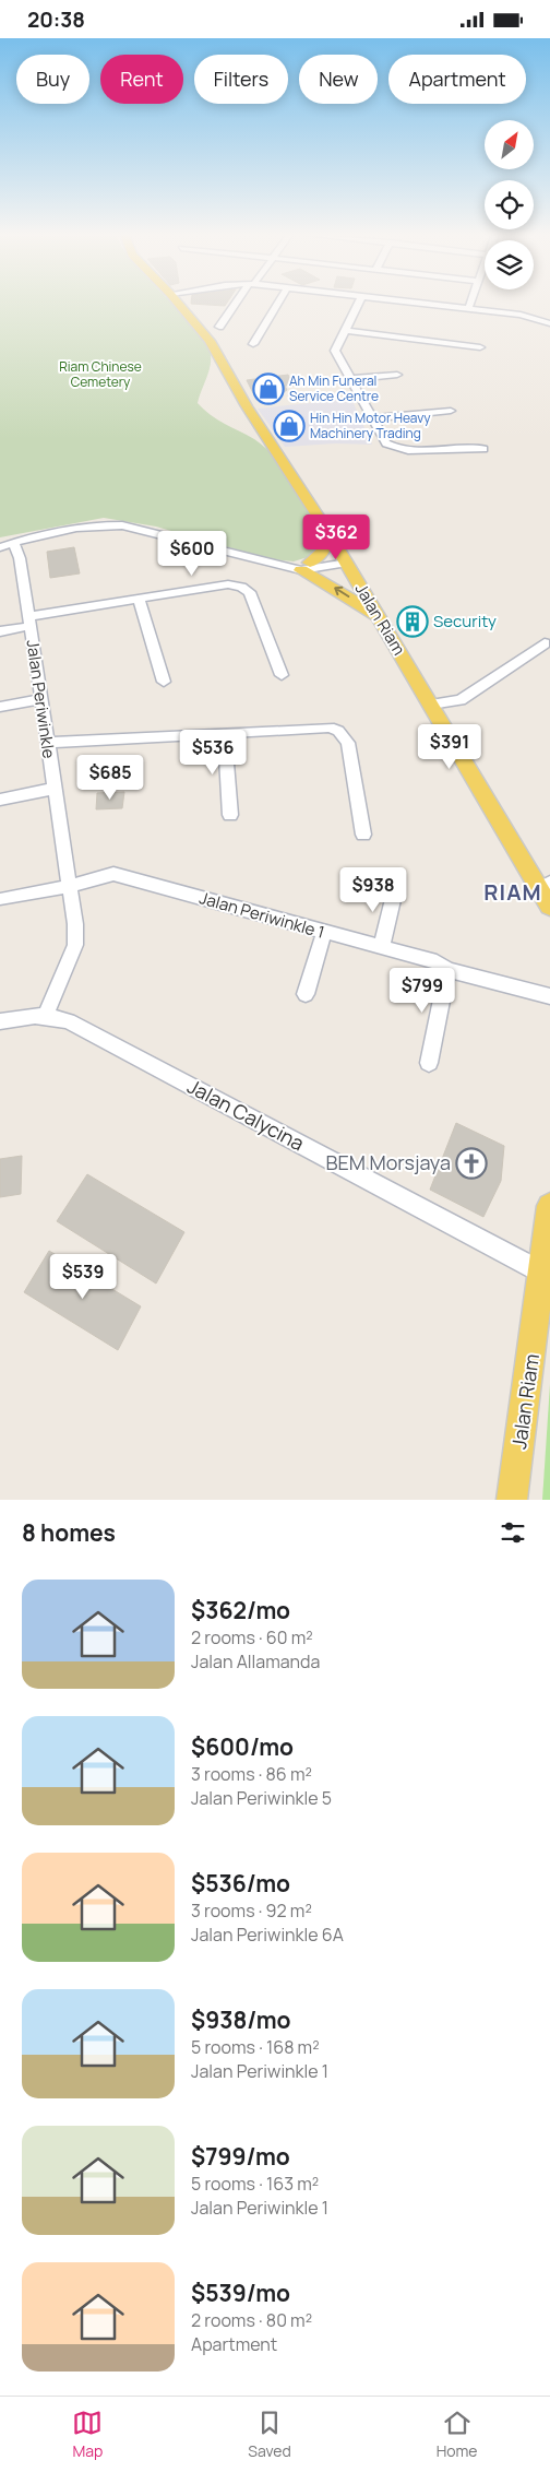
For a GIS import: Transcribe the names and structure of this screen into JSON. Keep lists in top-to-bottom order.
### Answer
{
  "streets": {
    "main road": ["Jalan Riam"],
    "street": ["Jalan Periwinkle", "Jalan Periwinkle 1", "Jalan Calycina"]
  },
  "crossings": [
    ["Jalan Riam", "Jalan Calycina"],
    ["Jalan Periwinkle", "Jalan Periwinkle 1"],
    ["Jalan Periwinkle", "Jalan Calycina"]
  ],
  "districts": ["RIAM"],
  "parks": ["Riam Chinese Cemetery"],
  "places": {
    "shop": ["Ah Min Funeral Service Centre", "Hin Hin Motor Heavy Machinery Trading"],
    "building": ["Security"],
    "church": ["BEM Morsjaya"]
  },
  "north": "top right",
  "page": {
    "status": "20:38",
    "chip": [
      "Buy",
      "Rent",
      "Filters",
      "New",
      "Apartment"
    ],
    "price": [
      "$362",
      "$600",
      "$391",
      "$536",
      "$685",
      "$938",
      "$799",
      "$539"
    ],
    "heading": "8 homes",
    "list": [
      {
        "name": "$362/mo",
        "note": "2 rooms · 60 m² · Jalan Allamanda"
      },
      {
        "name": "$600/mo",
        "note": "3 rooms · 86 m² · Jalan Periwinkle 5"
      },
      {
        "name": "$536/mo",
        "note": "3 rooms · 92 m² · Jalan Periwinkle 6A"
      },
      {
        "name": "$938/mo",
        "note": "5 rooms · 168 m² · Jalan Periwinkle 1"
      },
      {
        "name": "$799/mo",
        "note": "5 rooms · 163 m² · Jalan Periwinkle 1"
      },
      {
        "name": "$539/mo",
        "note": "2 rooms · 80 m² · Apartment"
      }
    ],
    "tabs": ["Map", "Saved", "Home"]
  }
}
